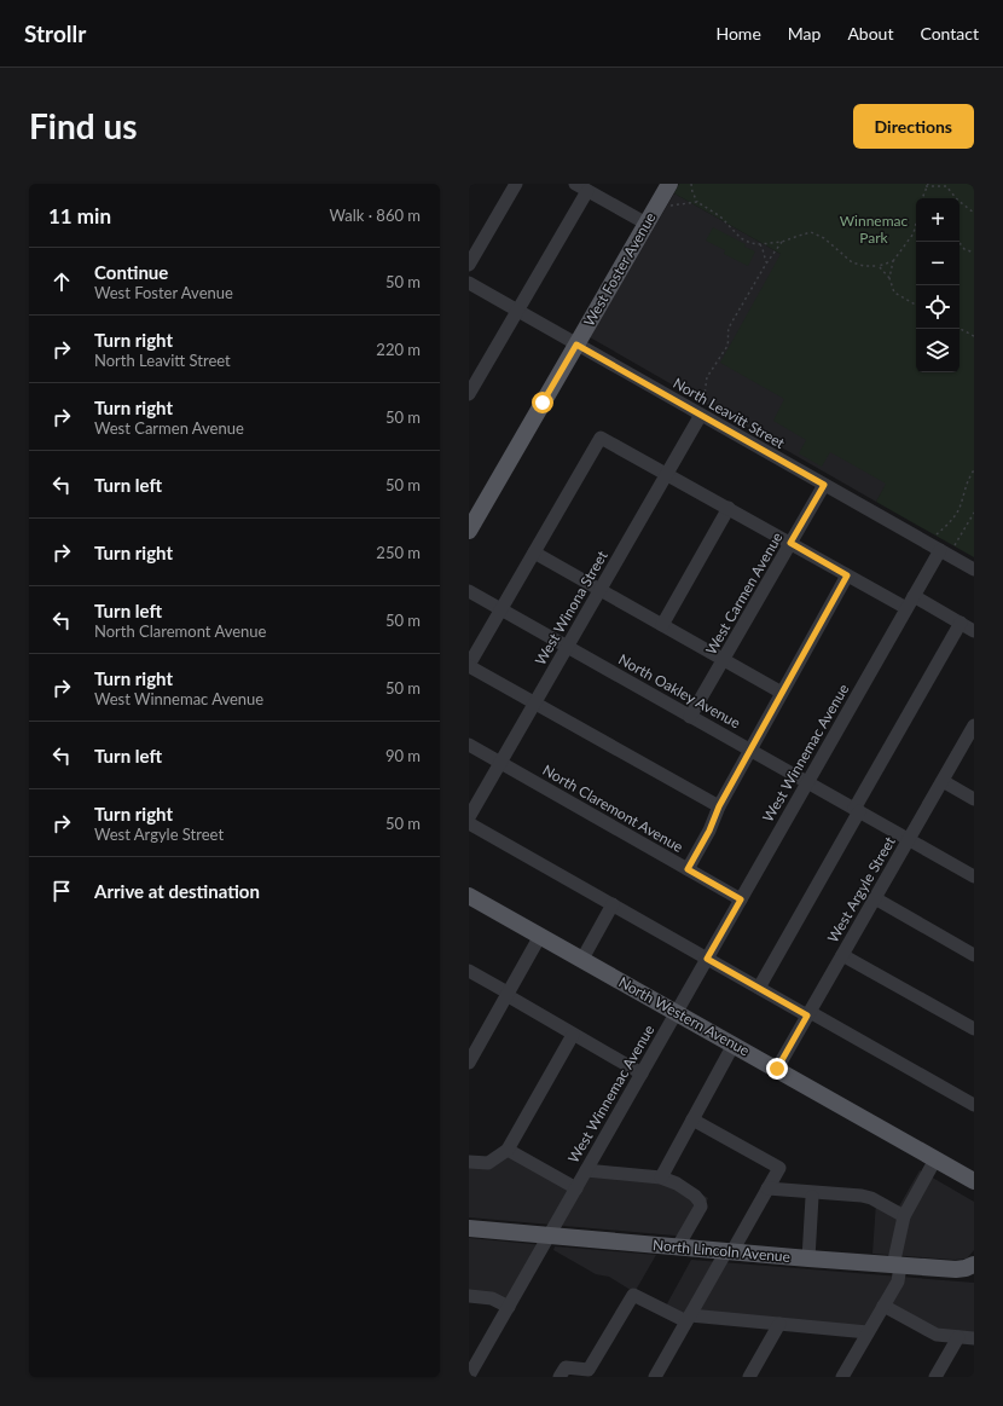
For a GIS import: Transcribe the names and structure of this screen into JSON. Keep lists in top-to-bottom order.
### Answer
{
  "streets": {
    "main road": ["West Foster Avenue", "North Western Avenue", "North Lincoln Avenue"],
    "street": [
      "North Leavitt Street",
      "West Carmen Avenue",
      "West Winona Street",
      "North Oakley Avenue",
      "West Winnemac Avenue",
      "North Claremont Avenue",
      "West Argyle Street"
    ]
  },
  "crossings": [
    ["West Foster Avenue", "North Leavitt Street"],
    ["North Leavitt Street", "West Carmen Avenue"],
    ["North Leavitt Street", "West Winona Street"],
    ["North Leavitt Street", "West Winnemac Avenue"],
    ["West Carmen Avenue", "North Oakley Avenue"],
    ["West Winona Street", "North Oakley Avenue"],
    ["West Winona Street", "North Claremont Avenue"],
    ["North Oakley Avenue", "West Winnemac Avenue"],
    ["North Oakley Avenue", "West Argyle Street"],
    ["West Winnemac Avenue", "North Claremont Avenue"],
    ["West Winnemac Avenue", "North Western Avenue"],
    ["West Winnemac Avenue", "North Lincoln Avenue"],
    ["West Argyle Street", "North Western Avenue"]
  ],
  "parks": ["Winnemac Park"],
  "page": {
    "header": "Strollr",
    "nav": [
      "Home",
      "Map",
      "About",
      "Contact"
    ],
    "buttons": "Directions",
    "title": "Find us",
    "heading": ["11 min", "Walk · 860 m"],
    "map_buttons": ["+", "−"],
    "list": [
      ["Continue", "West Foster Avenue", "50 m"],
      ["Turn right", "North Leavitt Street", "220 m"],
      ["Turn right", "West Carmen Avenue", "50 m"],
      ["Turn left", "50 m"],
      ["Turn right", "250 m"],
      ["Turn left", "North Claremont Avenue", "50 m"],
      ["Turn right", "West Winnemac Avenue", "50 m"],
      ["Turn left", "90 m"],
      ["Turn right", "West Argyle Street", "50 m"],
      "Arrive at destination"
    ]
  }
}
